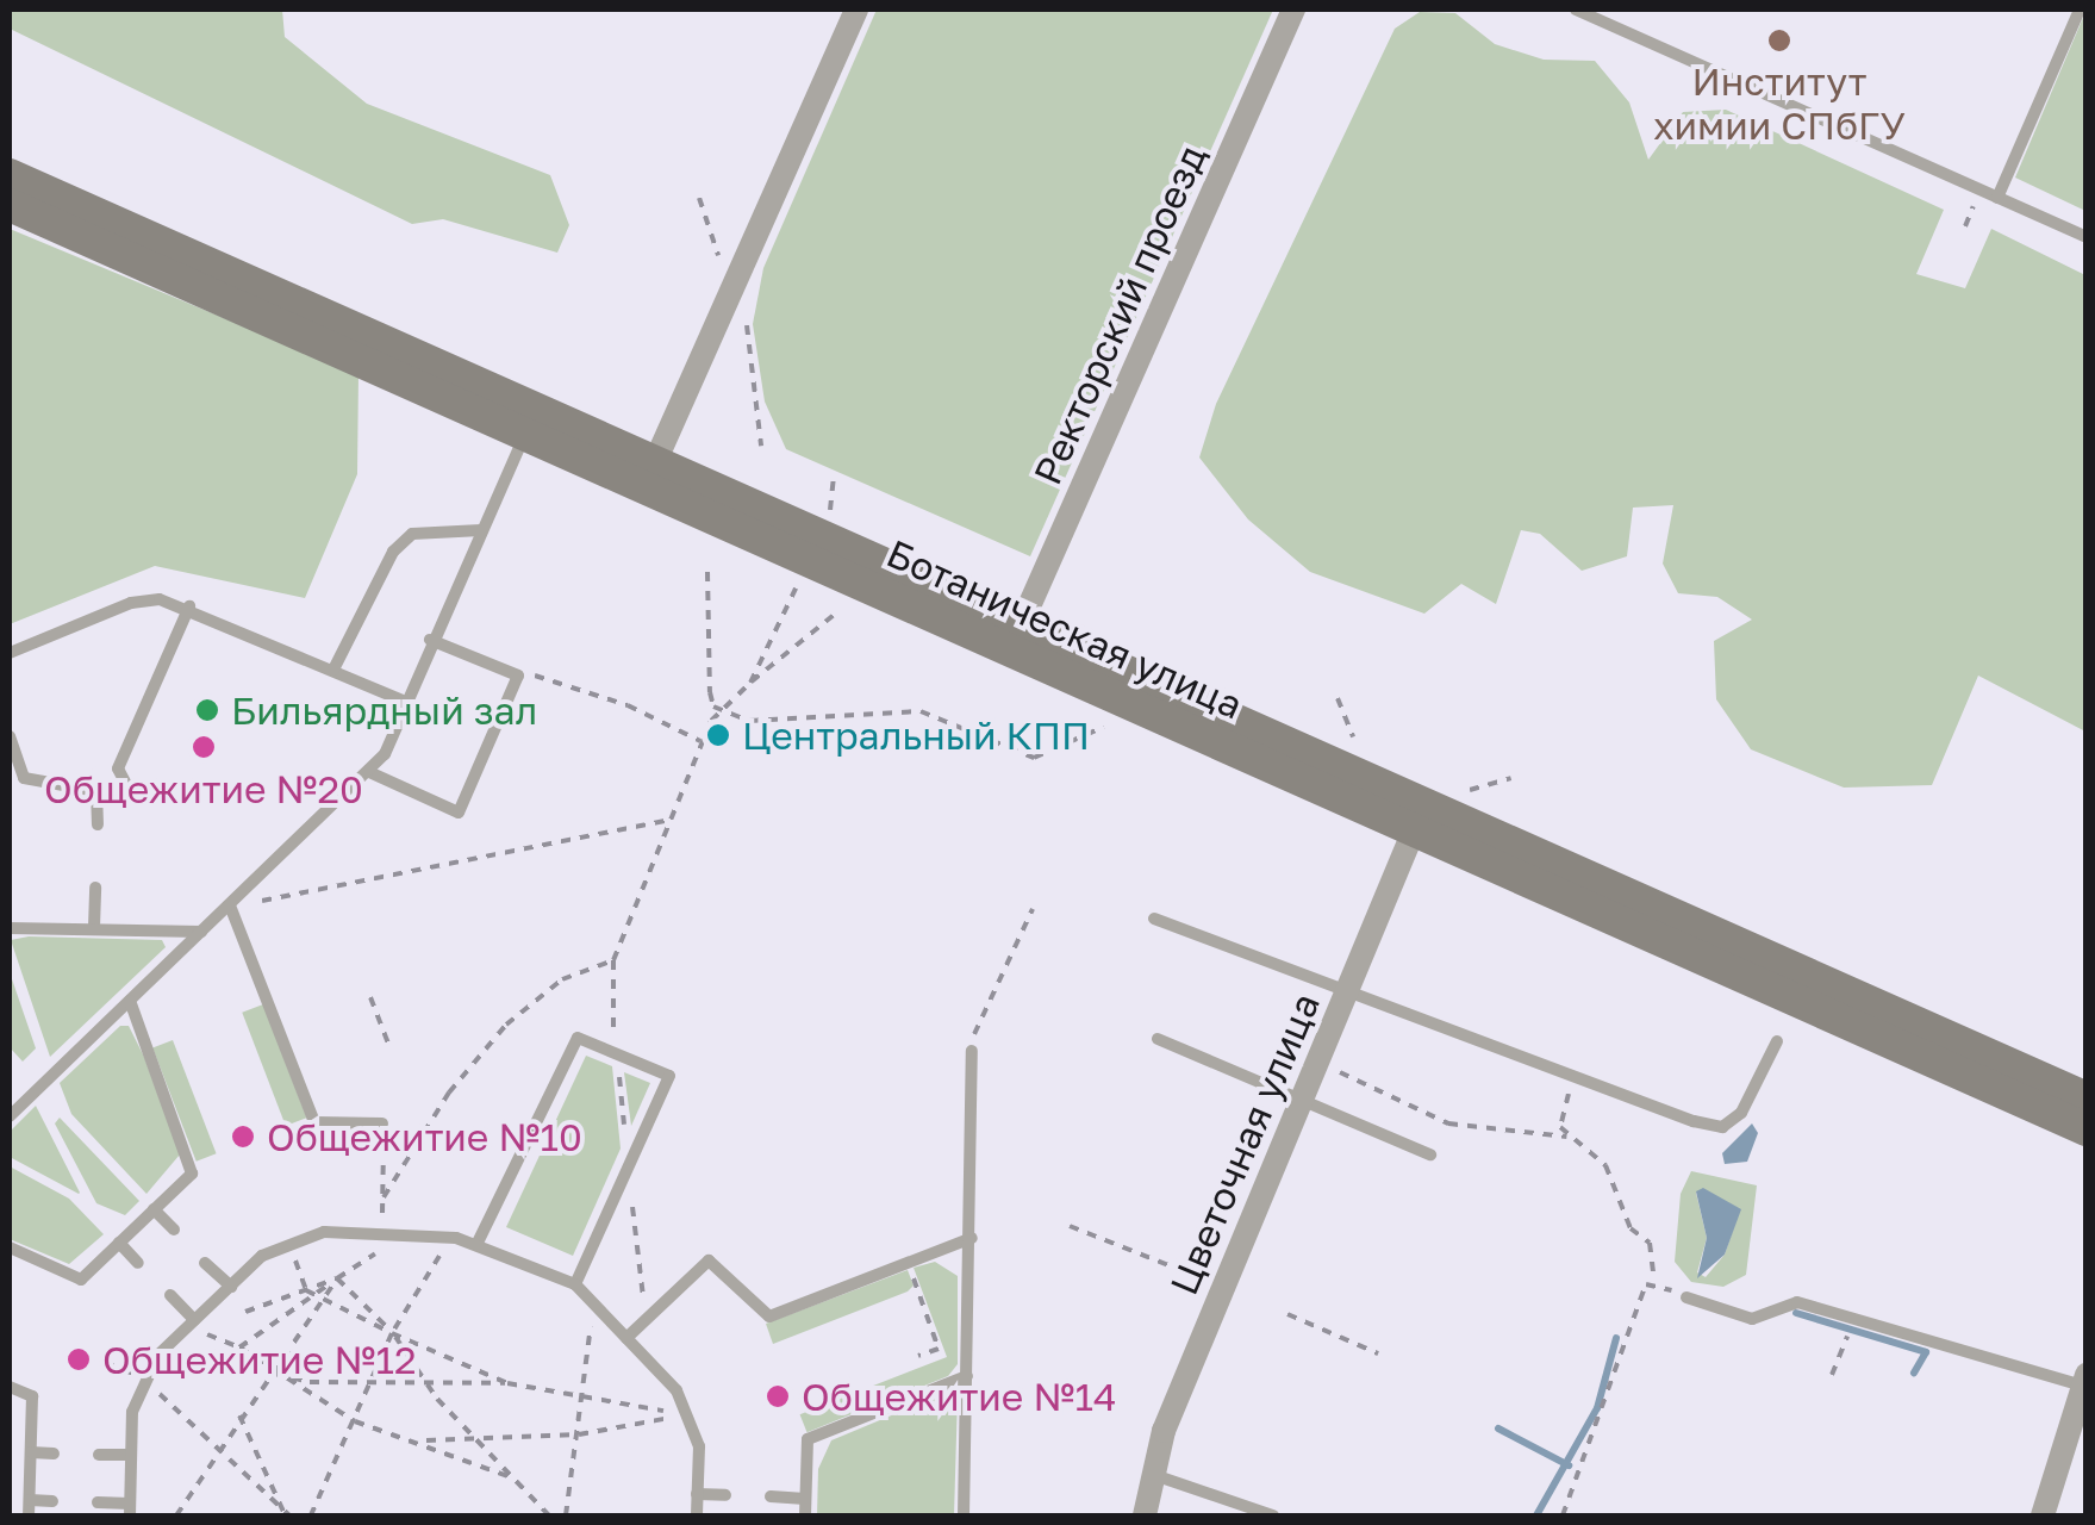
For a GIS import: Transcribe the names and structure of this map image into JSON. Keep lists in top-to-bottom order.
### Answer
{
  "streets": {
    "street": ["Ректорский проезд", "Ботаническая улица", "Цветочная улица"]
  },
  "crossings": [
    ["Ректорский проезд", "Ботаническая улица"],
    ["Ботаническая улица", "Цветочная улица"]
  ],
  "places": [
    "Институт химии СПбГУ",
    "Бильярдный зал",
    "Центральный КПП",
    "Общежитие №20",
    "Общежитие №10",
    "Общежитие №12",
    "Общежитие №14"
  ]
}
